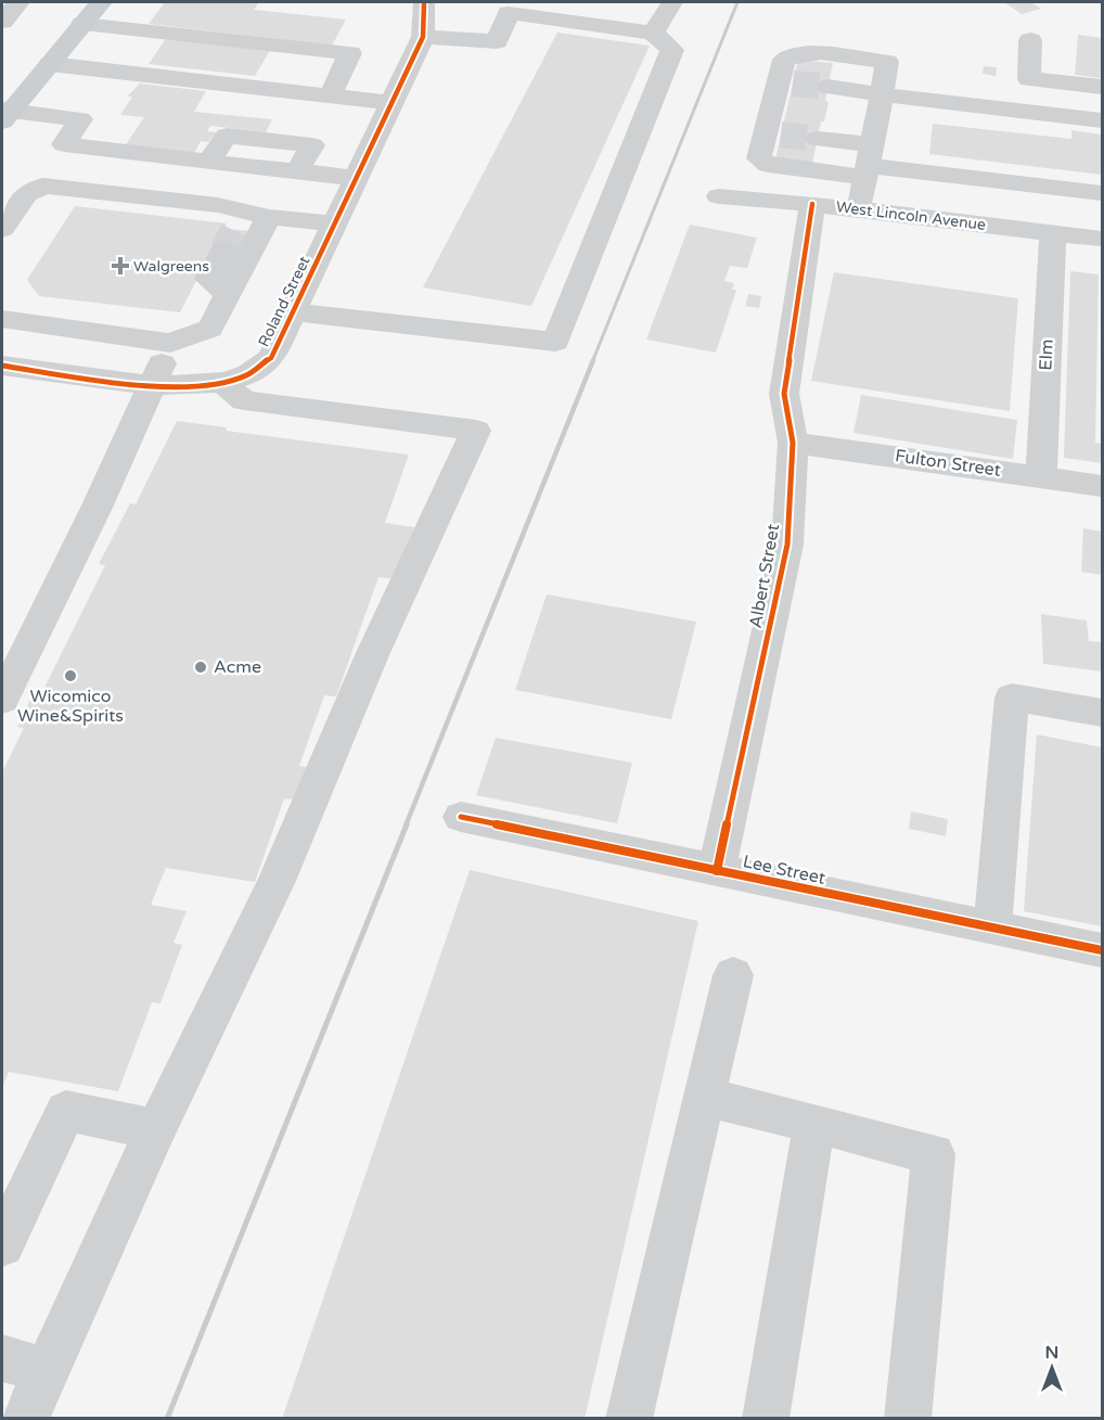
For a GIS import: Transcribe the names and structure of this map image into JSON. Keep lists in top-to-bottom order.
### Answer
{
  "streets": {
    "street": [
      "West Lincoln Avenue",
      "Roland Street",
      "Elm",
      "Fulton Street",
      "Albert Street",
      "Lee Street"
    ]
  },
  "crossings": [
    ["West Lincoln Avenue", "Elm"],
    ["West Lincoln Avenue", "Albert Street"],
    ["Elm", "Fulton Street"],
    ["Fulton Street", "Albert Street"],
    ["Albert Street", "Lee Street"]
  ],
  "places": {
    "health": ["Walgreens"],
    "other": ["Acme", "Wicomico Wine&Spirits"]
  },
  "north": "top"
}
